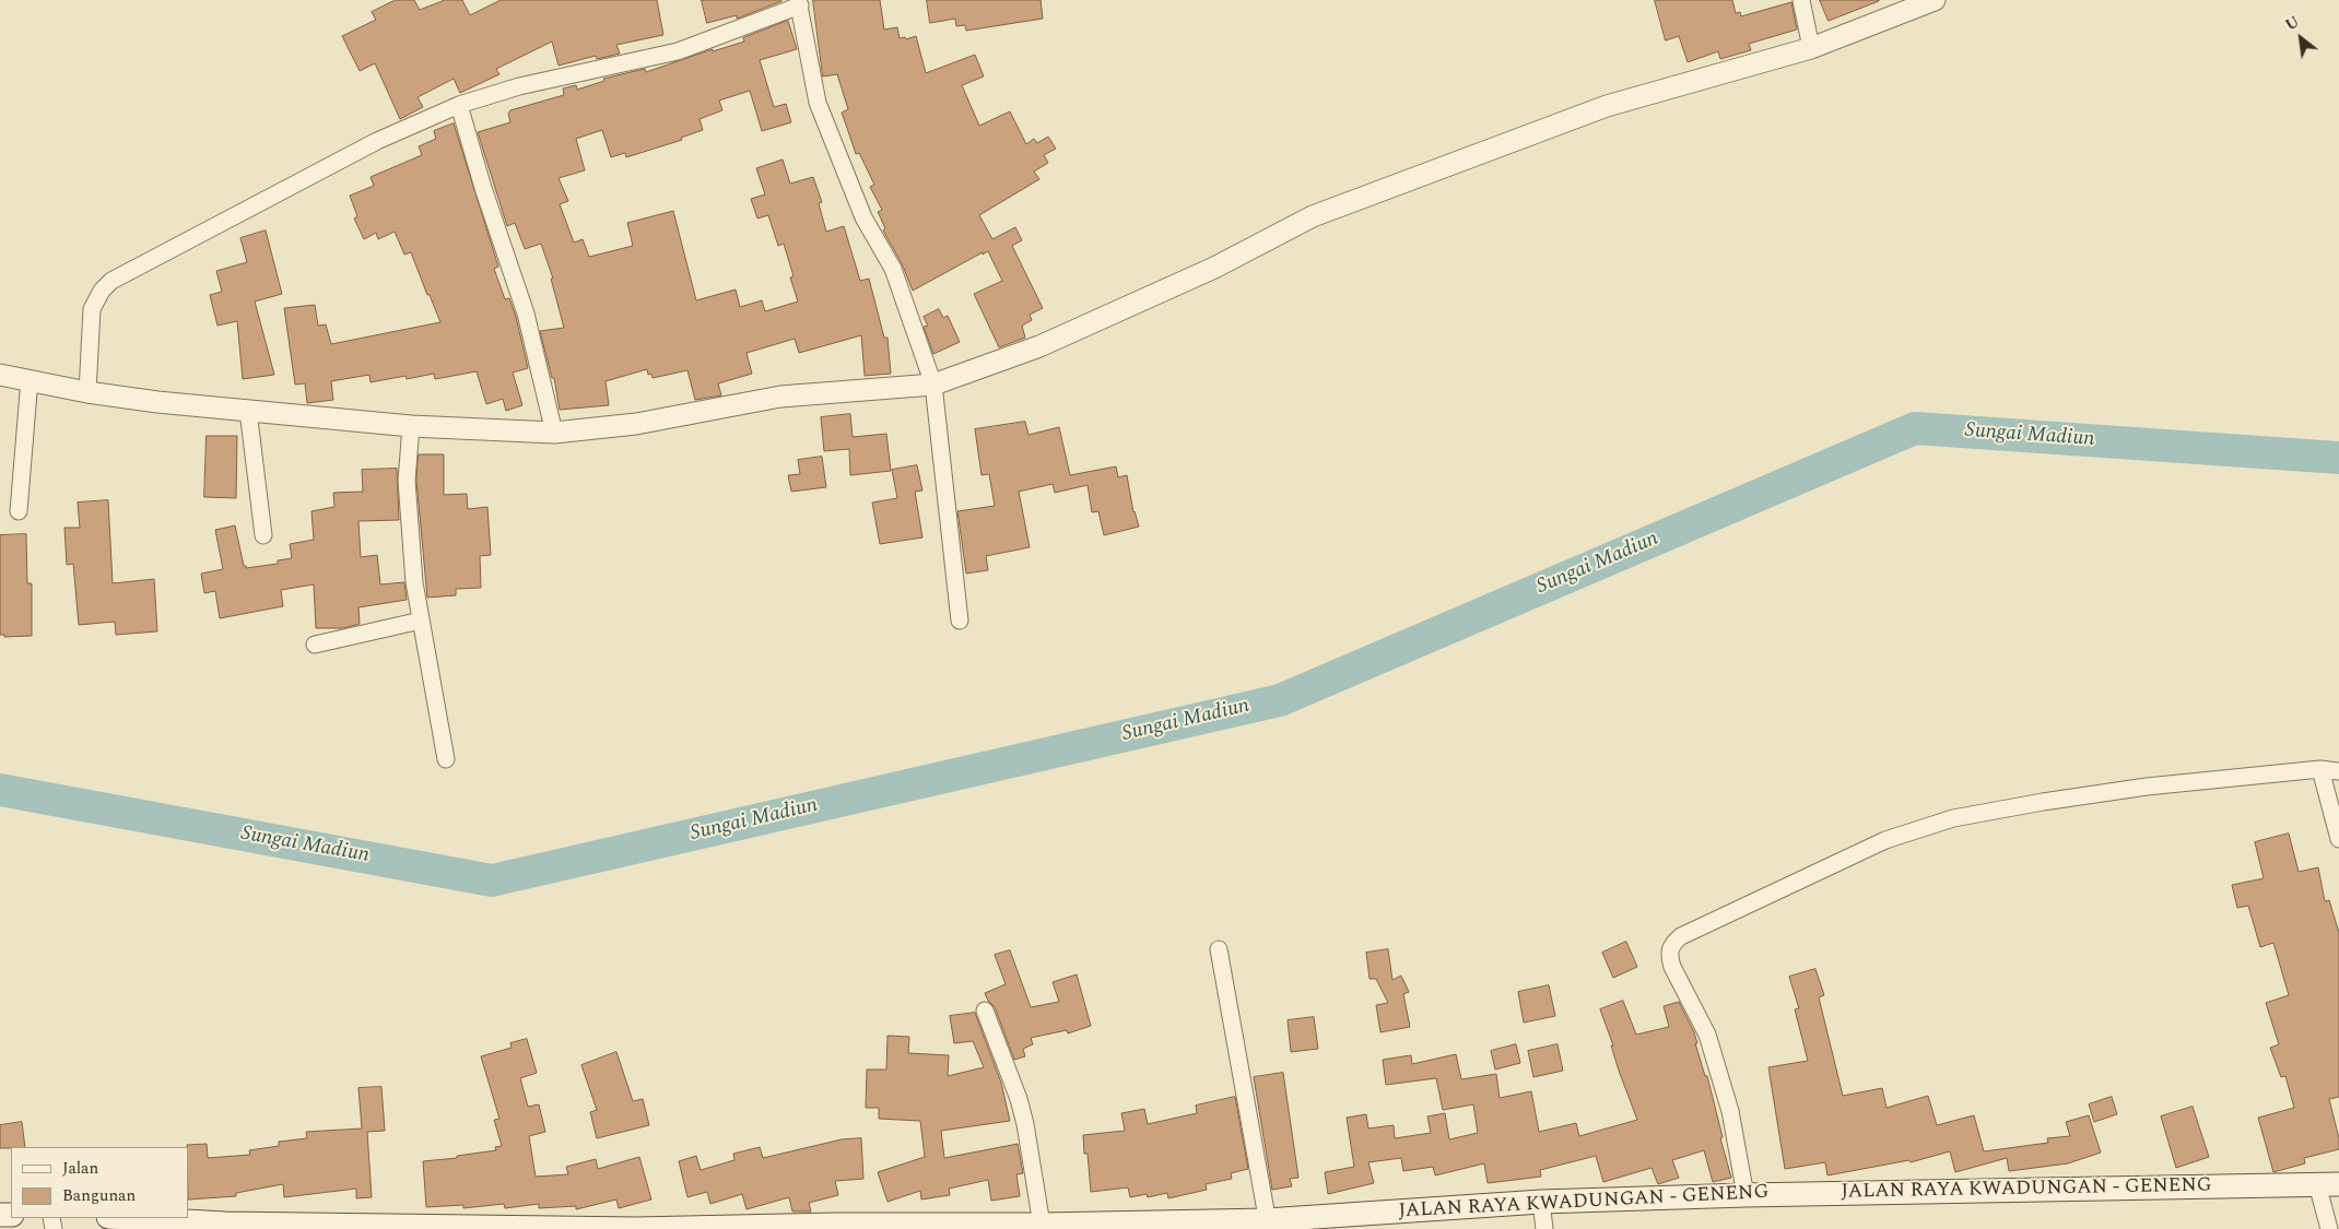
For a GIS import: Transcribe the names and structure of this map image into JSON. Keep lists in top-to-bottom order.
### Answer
{
  "streets": {
    "main road": ["JALAN RAYA KWADUNGAN - GENENG"]
  },
  "water": ["Sungai Madiun"],
  "legend": ["Jalan", "Bangunan"],
  "north": "top left"
}
